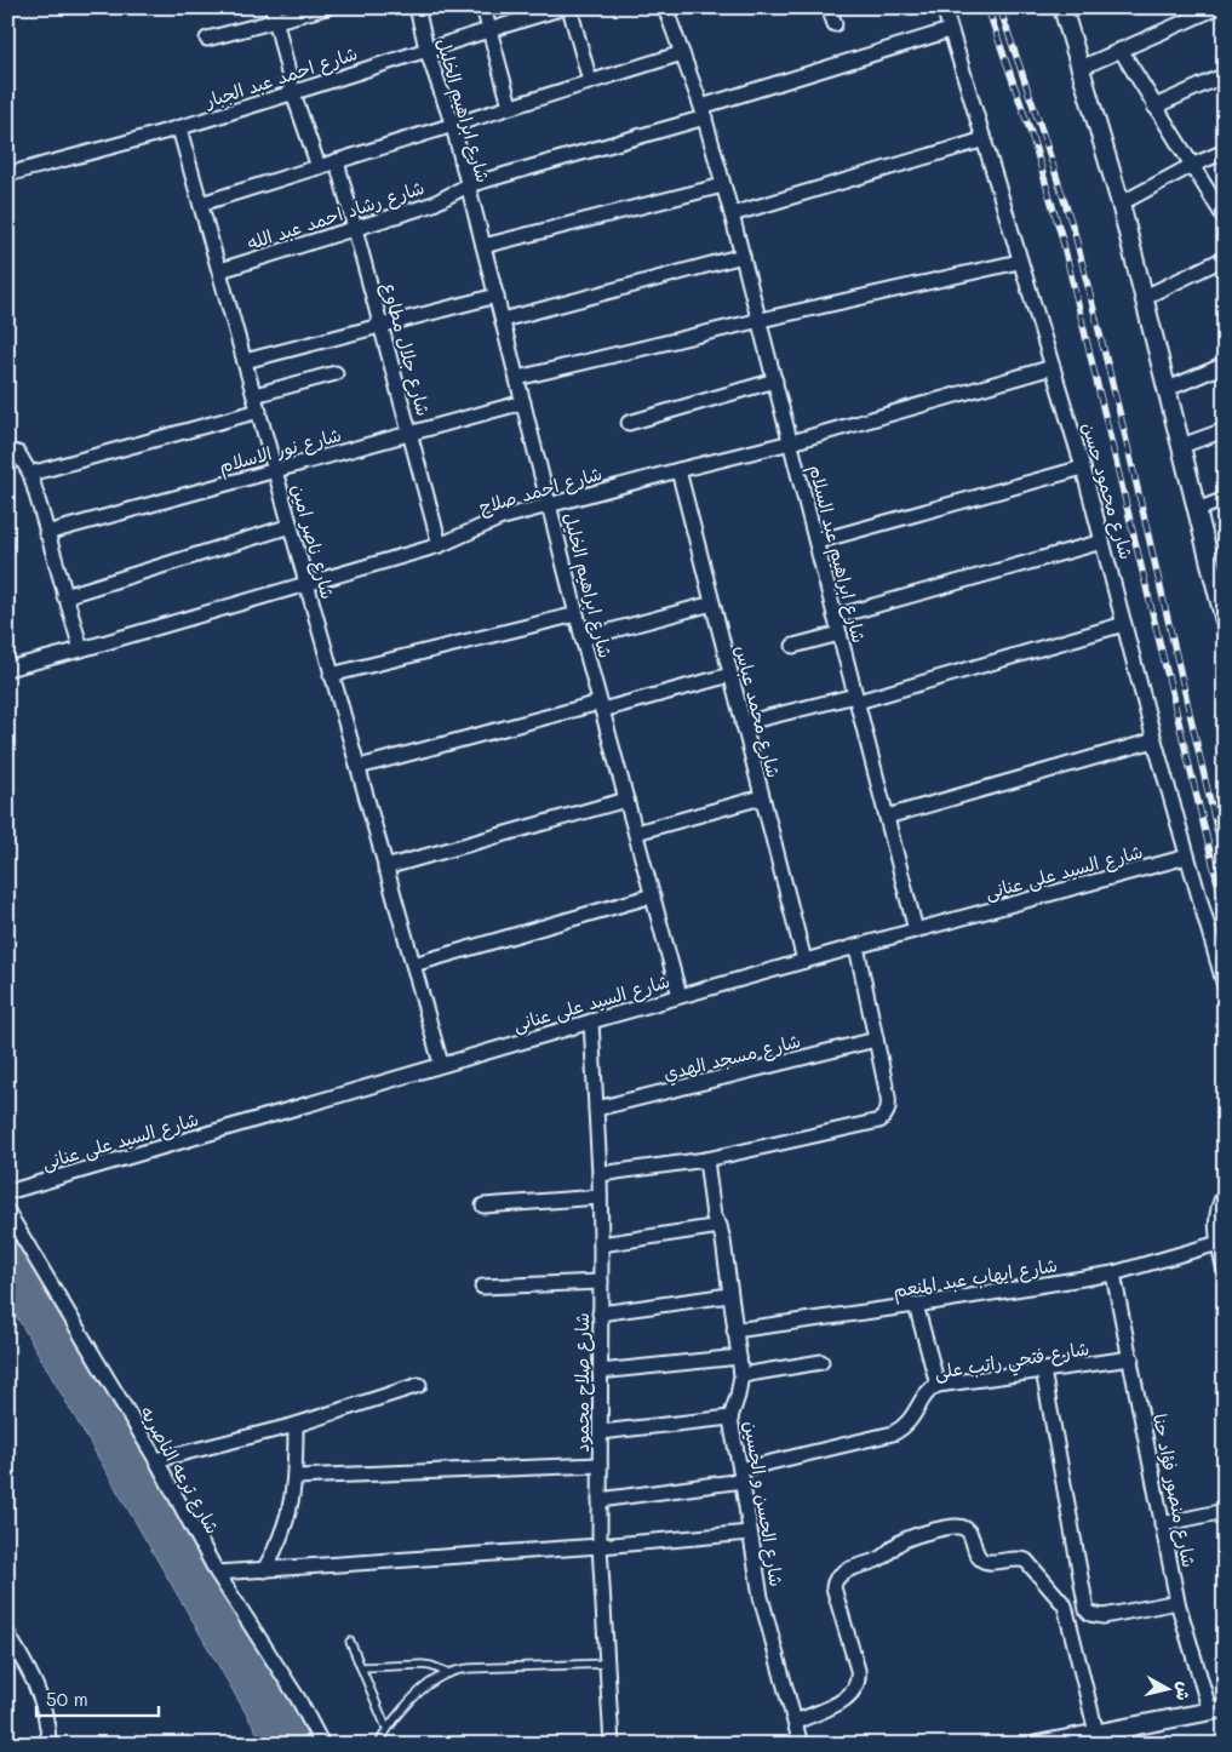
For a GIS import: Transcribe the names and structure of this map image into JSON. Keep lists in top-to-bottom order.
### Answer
{
  "streets": {
    "street": [
      "شارع احمد عبد الجبار",
      "شارع ابراهيم الخليل",
      "شارع رشاد احمد عبد الله",
      "شارع جلال مطاوع",
      "شارع نور الاسلام",
      "شارع احمد صلاح",
      "شارع محمود حسن",
      "شارع ناصر امين",
      "شارع ابراهيم عبد السلام",
      "شارع محمد عباس",
      "شارع السيد على عنانى",
      "شارع مسجد الهدي",
      "شارع ايهاب عبد المنعم",
      "شارع فتحي راتب على",
      "شارع صلاح محمود",
      "شارع ترعه الناصريه",
      "شارع منصور فؤاد حنا",
      "شارع الحسن و الحسين"
    ]
  },
  "crossings": [
    ["شارع احمد عبد الجبار", "شارع ابراهيم الخليل"],
    ["شارع احمد عبد الجبار", "شارع ناصر امين"],
    ["شارع ابراهيم الخليل", "شارع رشاد احمد عبد الله"],
    ["شارع ابراهيم الخليل", "شارع نور الاسلام"],
    ["شارع ابراهيم الخليل", "شارع احمد صلاح"],
    ["شارع ابراهيم الخليل", "شارع السيد على عنانى"],
    ["شارع رشاد احمد عبد الله", "شارع جلال مطاوع"],
    ["شارع رشاد احمد عبد الله", "شارع محمود حسن"],
    ["شارع رشاد احمد عبد الله", "شارع ناصر امين"],
    ["شارع رشاد احمد عبد الله", "شارع ابراهيم عبد السلام"],
    ["شارع جلال مطاوع", "شارع نور الاسلام"],
    ["شارع جلال مطاوع", "شارع احمد صلاح"],
    ["شارع نور الاسلام", "شارع ناصر امين"],
    ["شارع احمد صلاح", "شارع محمود حسن"],
    ["شارع احمد صلاح", "شارع ناصر امين"],
    ["شارع احمد صلاح", "شارع ابراهيم عبد السلام"],
    ["شارع احمد صلاح", "شارع محمد عباس"],
    ["شارع محمود حسن", "شارع السيد على عنانى"],
    ["شارع ناصر امين", "شارع السيد على عنانى"],
    ["شارع ابراهيم عبد السلام", "شارع السيد على عنانى"],
    ["شارع محمد عباس", "شارع السيد على عنانى"],
    ["شارع السيد على عنانى", "شارع صلاح محمود"],
    ["شارع مسجد الهدي", "شارع صلاح محمود"],
    ["شارع ايهاب عبد المنعم", "شارع منصور فؤاد حنا"],
    ["شارع ايهاب عبد المنعم", "شارع الحسن و الحسين"],
    ["شارع فتحي راتب على", "شارع صلاح محمود"],
    ["شارع فتحي راتب على", "شارع منصور فؤاد حنا"],
    ["شارع فتحي راتب على", "شارع الحسن و الحسين"]
  ],
  "scale_bar": "50 m",
  "north": "right"
}
